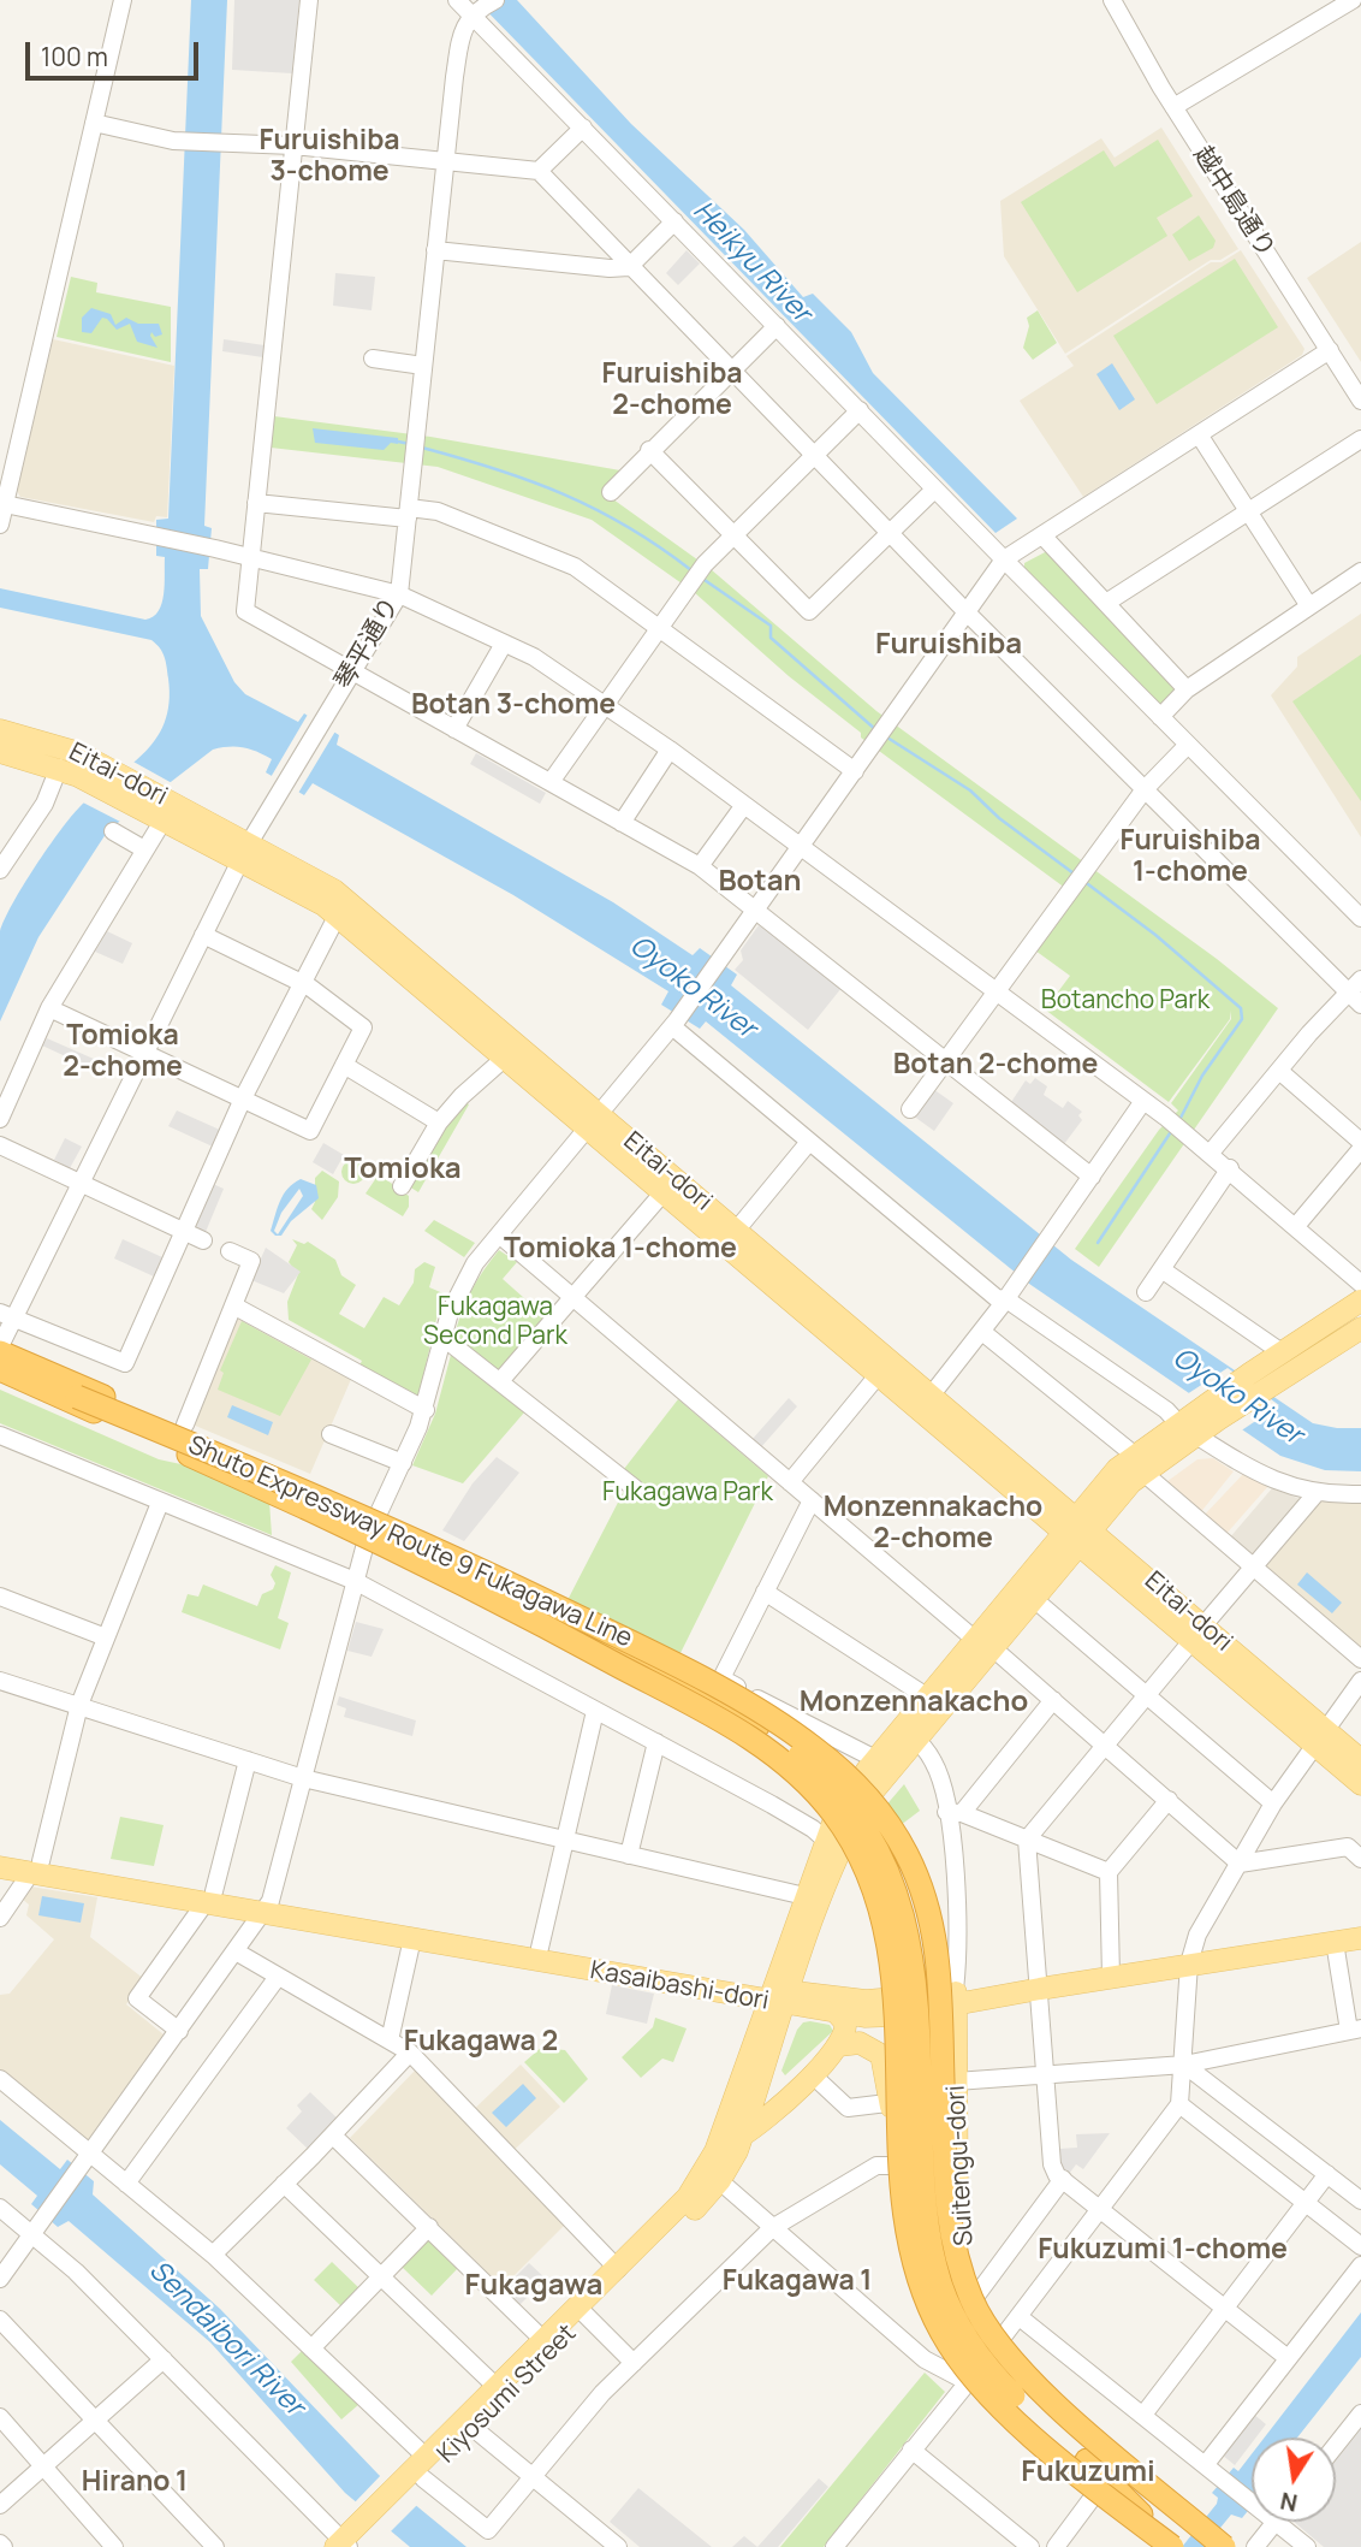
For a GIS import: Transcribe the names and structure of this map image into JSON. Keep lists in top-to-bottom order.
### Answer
{
  "streets": {
    "highway": ["Shuto Expressway Route 9 Fukagawa Line"],
    "main road": [
      "Eitai-dori",
      "Kasaibashi-dori",
      "Suitengu-dori",
      "Kiyosumi Street"
    ],
    "street": ["越中島通り", "琴平通り"]
  },
  "crossings": [
    ["琴平通り", "Eitai-dori"],
    ["Shuto Expressway Route 9 Fukagawa Line", "Suitengu-dori"],
    ["Kasaibashi-dori", "Suitengu-dori"],
    ["Kasaibashi-dori", "Kiyosumi Street"]
  ],
  "districts": [
    "Furuishiba 3-chome",
    "Furuishiba 2-chome",
    "Furuishiba",
    "Botan 3-chome",
    "Furuishiba 1-chome",
    "Botan",
    "Tomioka 2-chome",
    "Botan 2-chome",
    "Tomioka",
    "Tomioka 1-chome",
    "Monzennakacho 2-chome",
    "Monzennakacho",
    "Fukagawa 2",
    "Fukuzumi 1-chome",
    "Fukagawa 1",
    "Fukagawa",
    "Fukuzumi",
    "Hirano 1"
  ],
  "water": ["Heikyu River", "Oyoko River", "Sendaibori River"],
  "parks": ["Botancho Park", "Fukagawa Second Park", "Fukagawa Park"],
  "scale_bar": "100 m",
  "north": "bottom"
}
